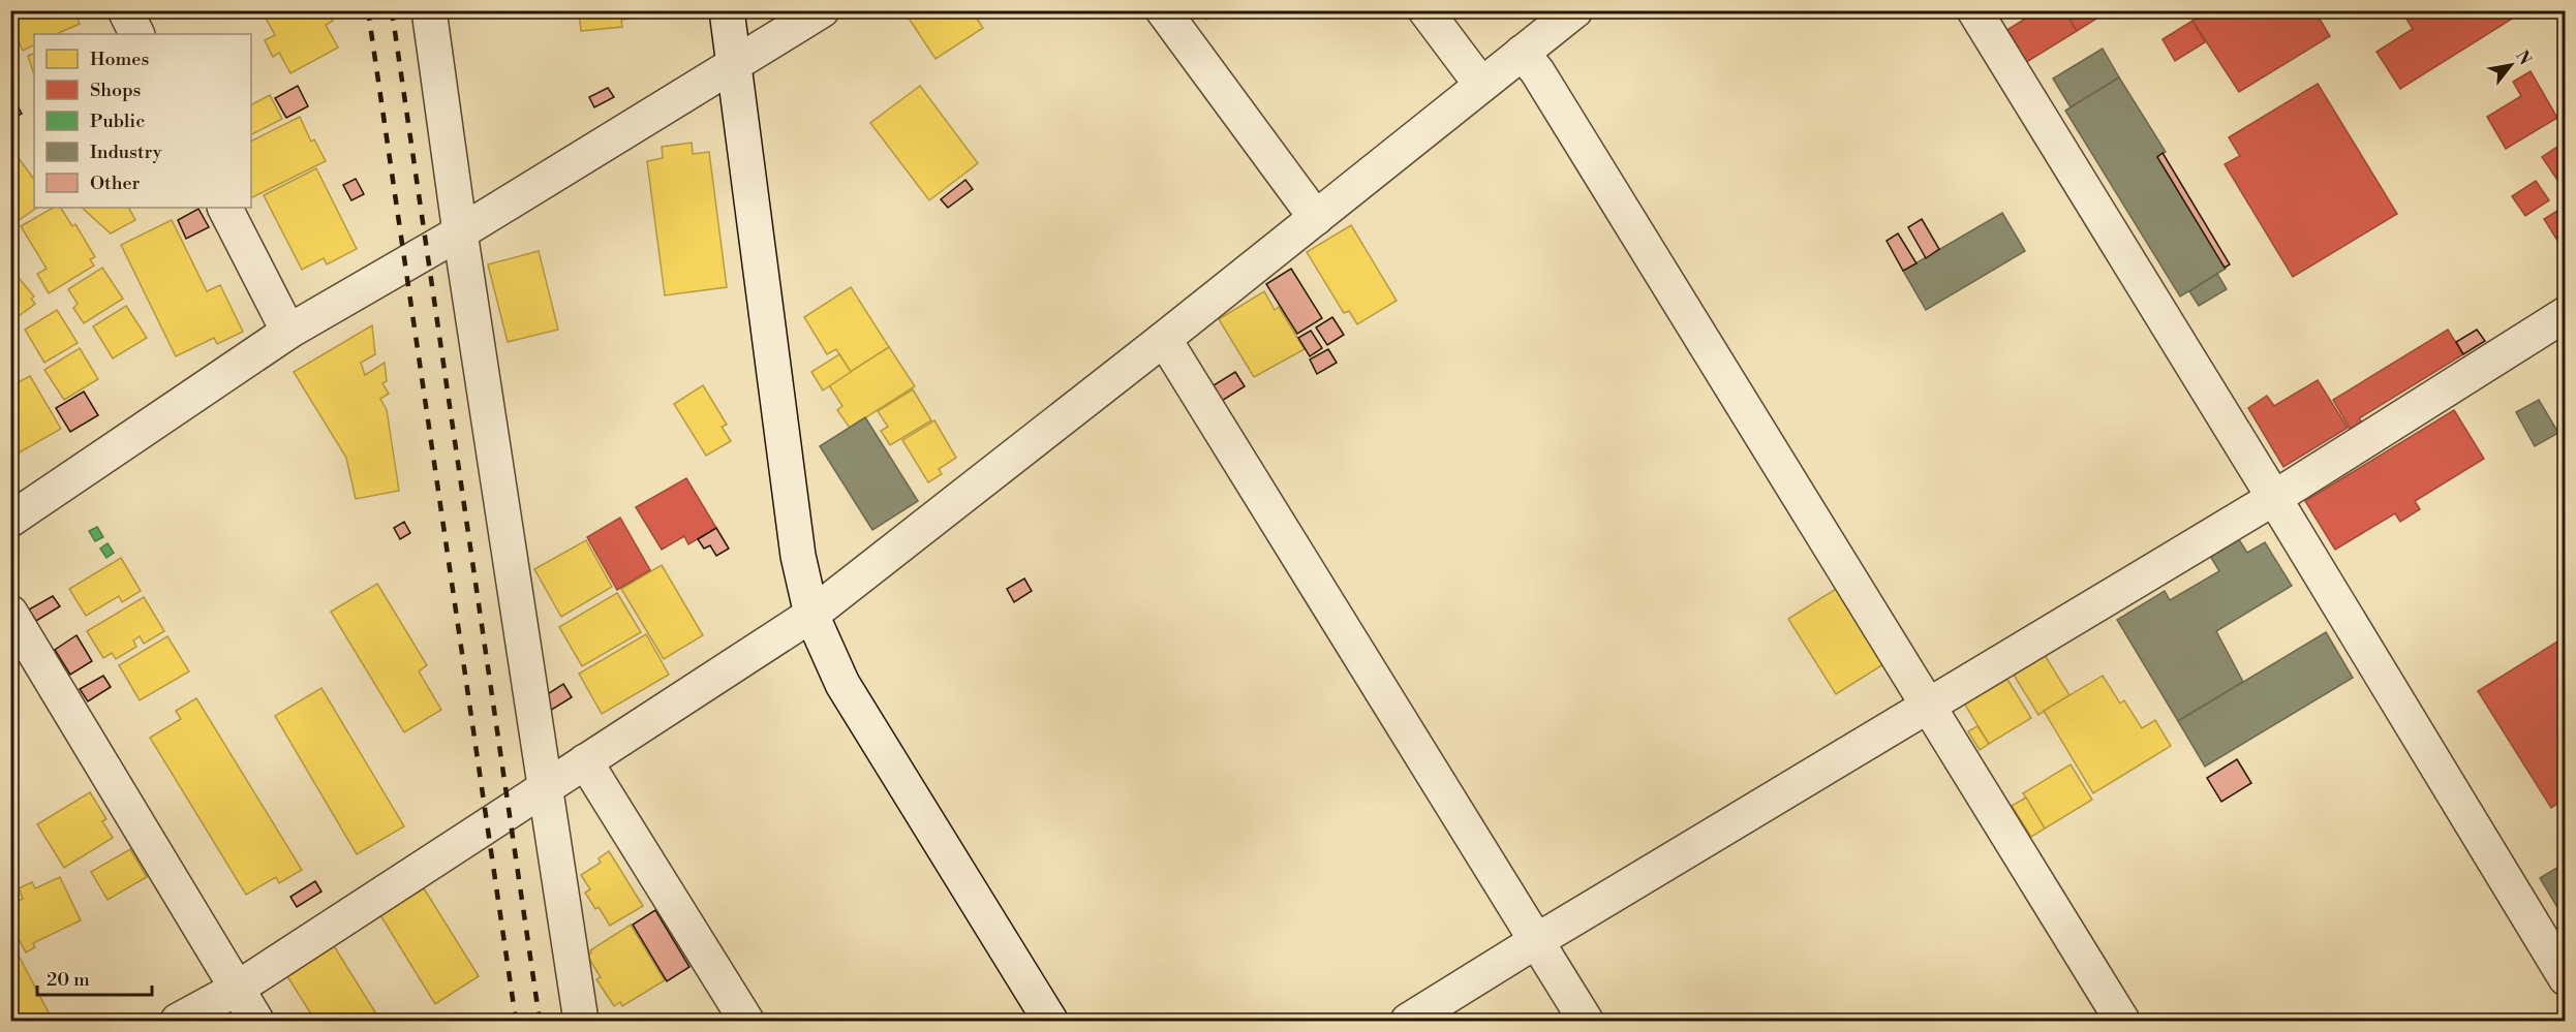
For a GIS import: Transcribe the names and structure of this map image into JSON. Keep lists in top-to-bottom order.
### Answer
{
  "legend": [
    "Homes",
    "Shops",
    "Public",
    "Industry",
    "Other"
  ],
  "scale_bar": "20 m",
  "north": "top right"
}
